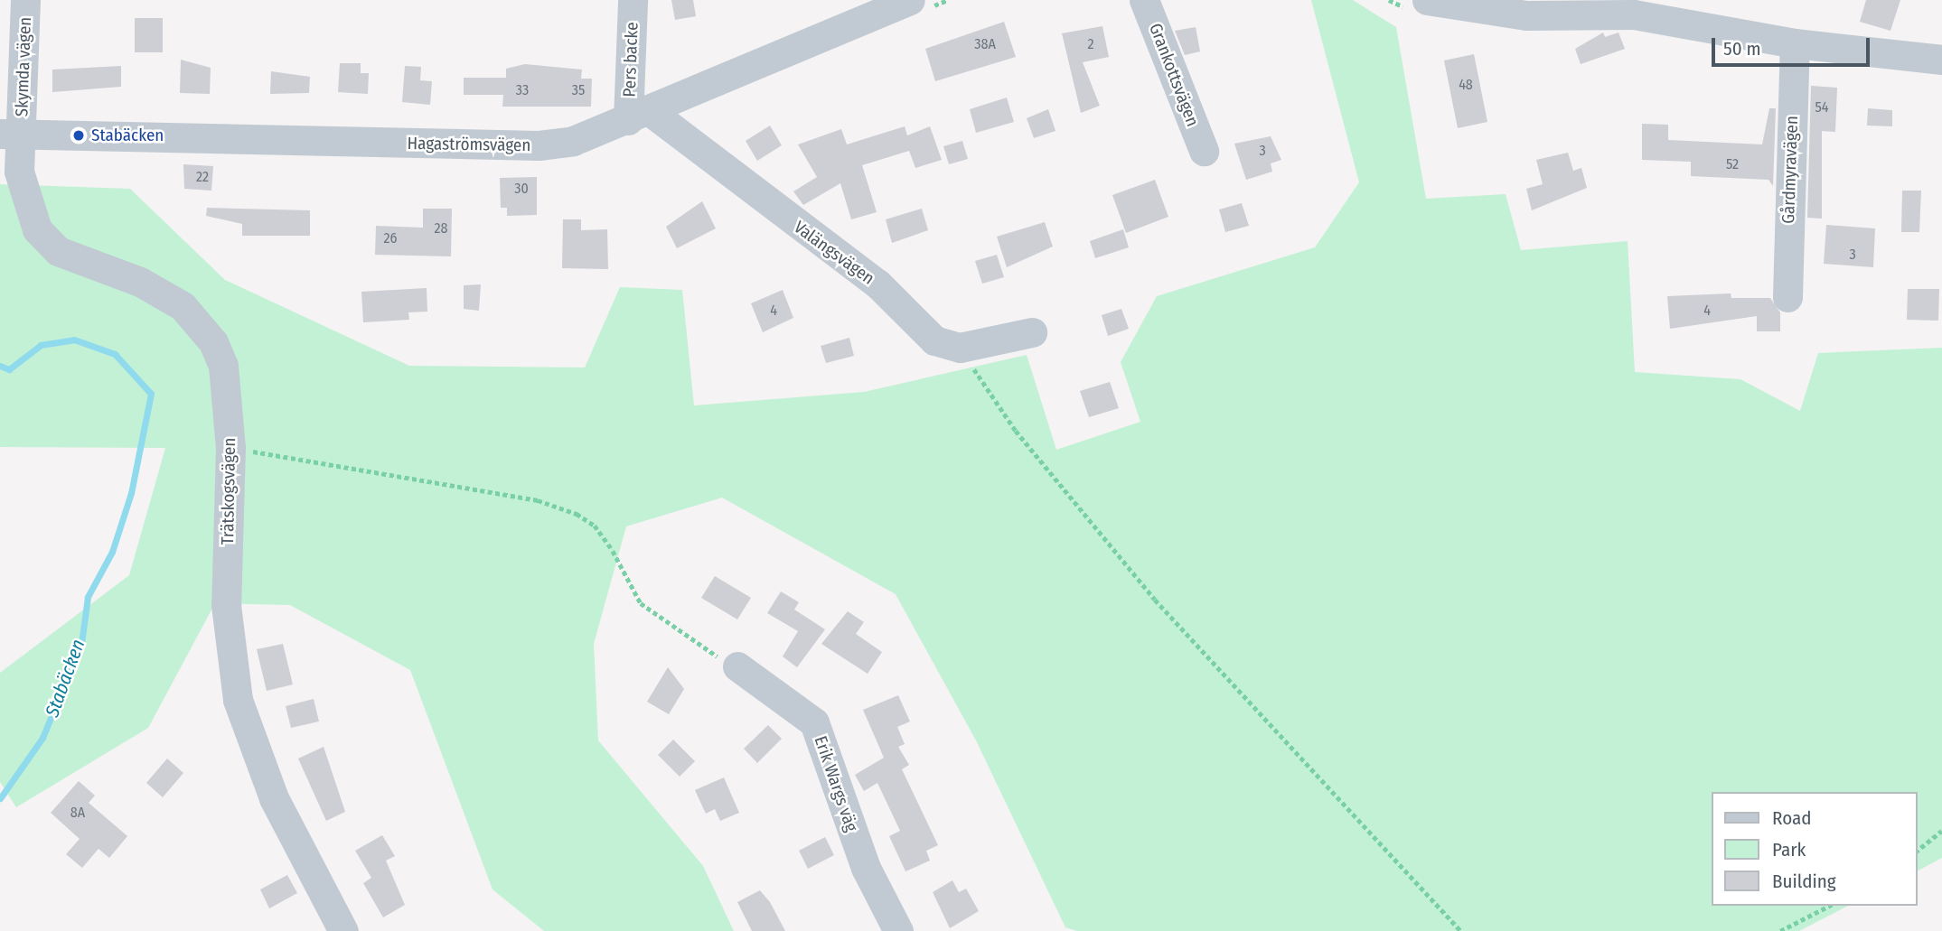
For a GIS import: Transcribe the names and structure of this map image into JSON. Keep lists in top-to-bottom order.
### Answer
{
  "streets": {
    "street": [
      "Pers backe",
      "Skymda vägen",
      "Grankottsvägen",
      "Hagaströmsvägen",
      "Gårdmyravägen",
      "Valängsvägen",
      "Trätskogsvägen",
      "Erik Wargs väg"
    ]
  },
  "crossings": [
    ["Pers backe", "Hagaströmsvägen"],
    ["Pers backe", "Valängsvägen"],
    ["Skymda vägen", "Hagaströmsvägen"],
    ["Skymda vägen", "Trätskogsvägen"],
    ["Hagaströmsvägen", "Valängsvägen"],
    ["Hagaströmsvägen", "Trätskogsvägen"]
  ],
  "water": ["Stabäcken"],
  "places": ["Stabäcken"],
  "house_numbers": [
    "38A",
    "2",
    "48",
    "33",
    "35",
    "54",
    "3",
    "52",
    "22",
    "30",
    "28",
    "26",
    "3",
    "4",
    "4",
    "8A"
  ],
  "legend": ["Road", "Park", "Building"],
  "scale_bar": "50 m"
}
